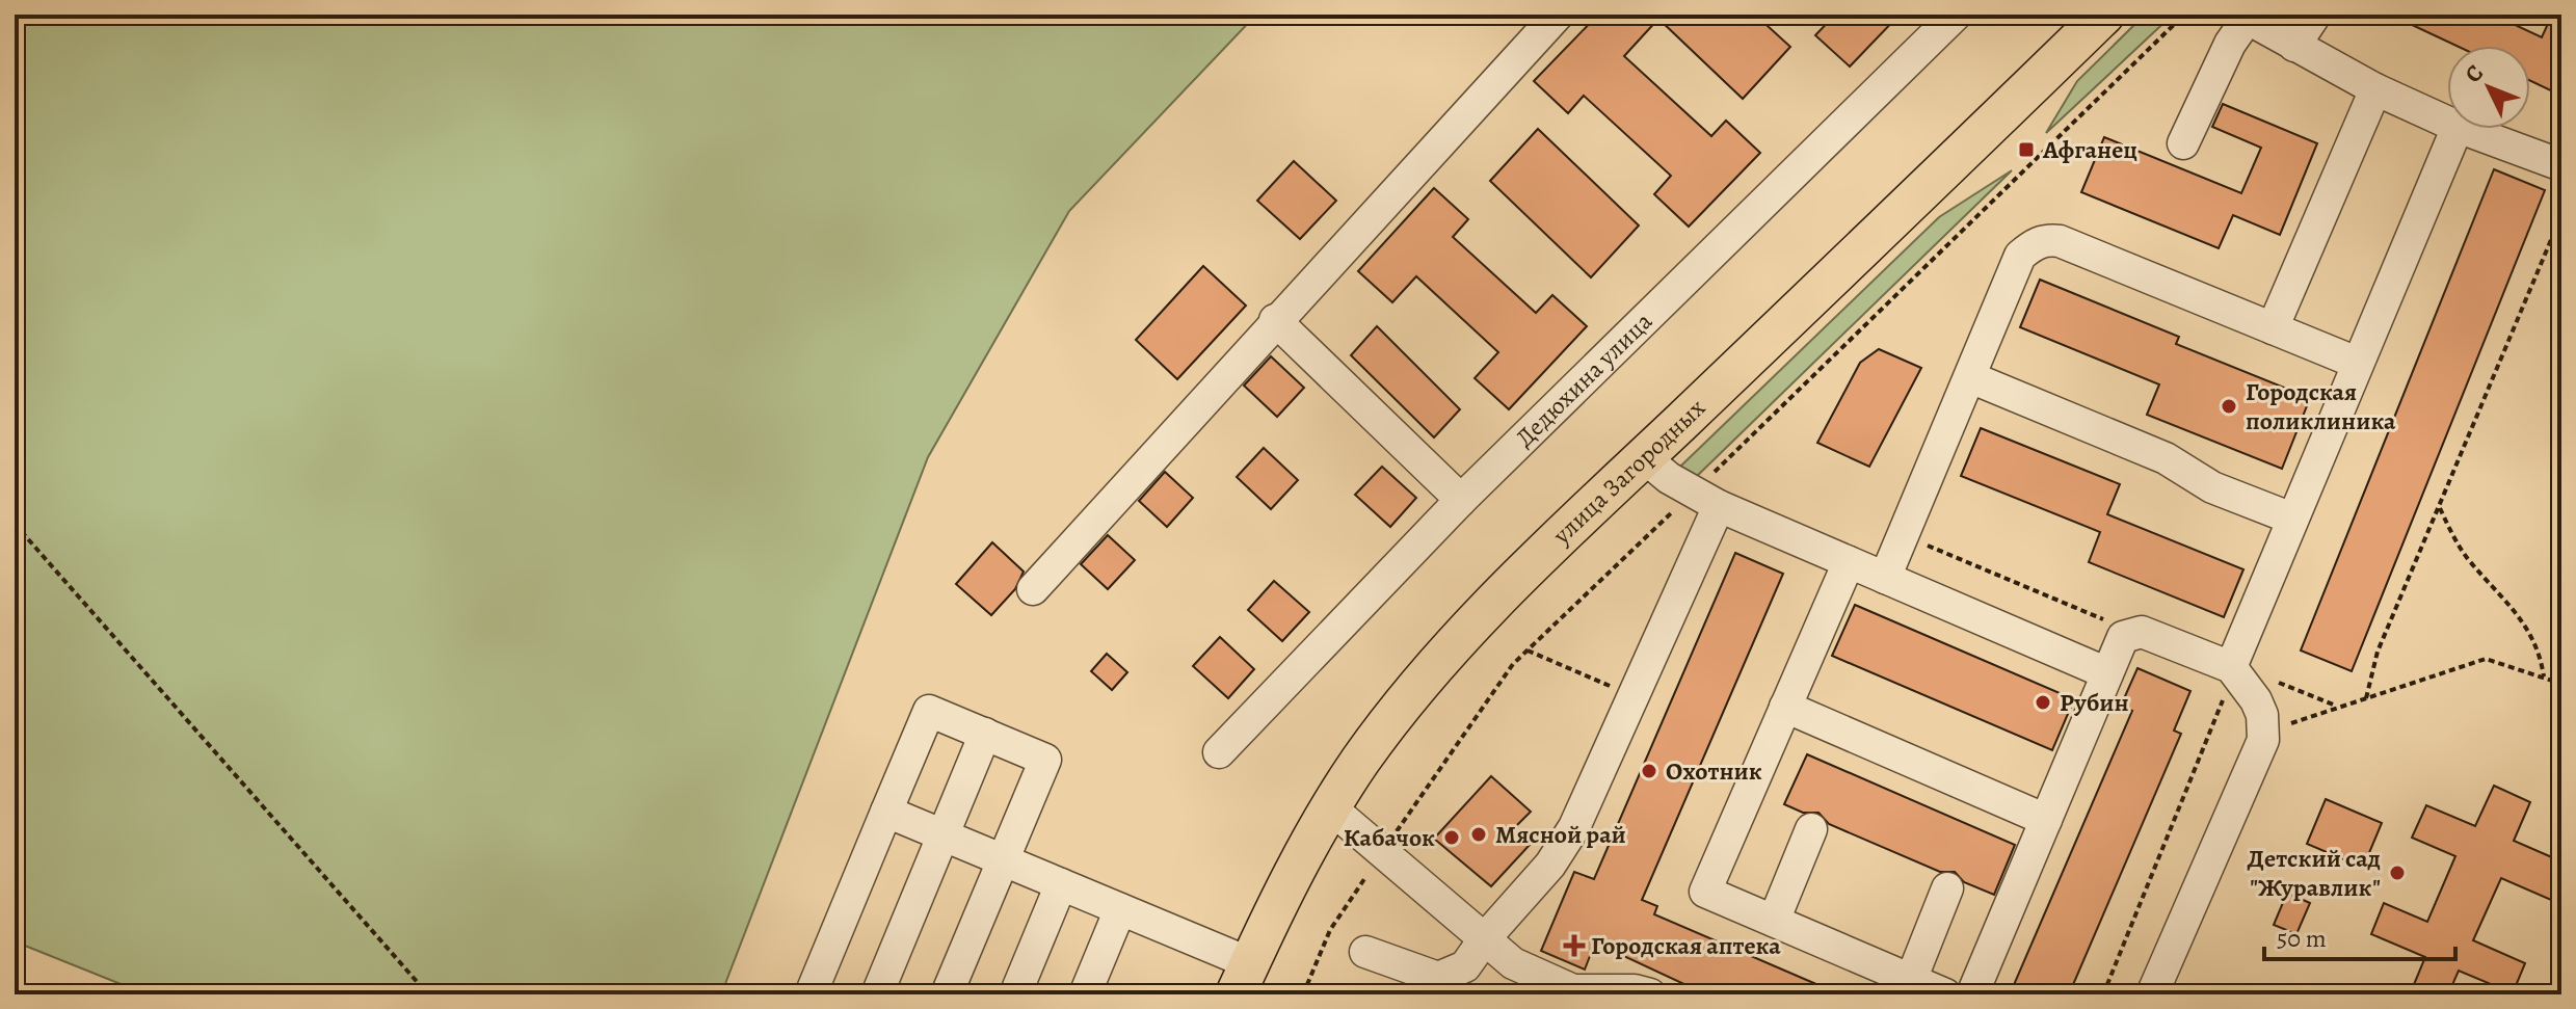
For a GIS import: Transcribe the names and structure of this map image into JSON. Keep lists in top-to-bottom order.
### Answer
{
  "streets": {
    "main road": ["улица Загородных"],
    "lane": ["Дедюхина улица"]
  },
  "places": {
    "transit": ["Афганец"],
    "other": [
      "Городская поликлиника",
      "Рубин",
      "Охотник",
      "Мясной рай",
      "Кабачок",
      "Детский сад \"Журавлик\""
    ],
    "health": ["Городская аптека"]
  },
  "scale_bar": "50 m",
  "north": "top left"
}
